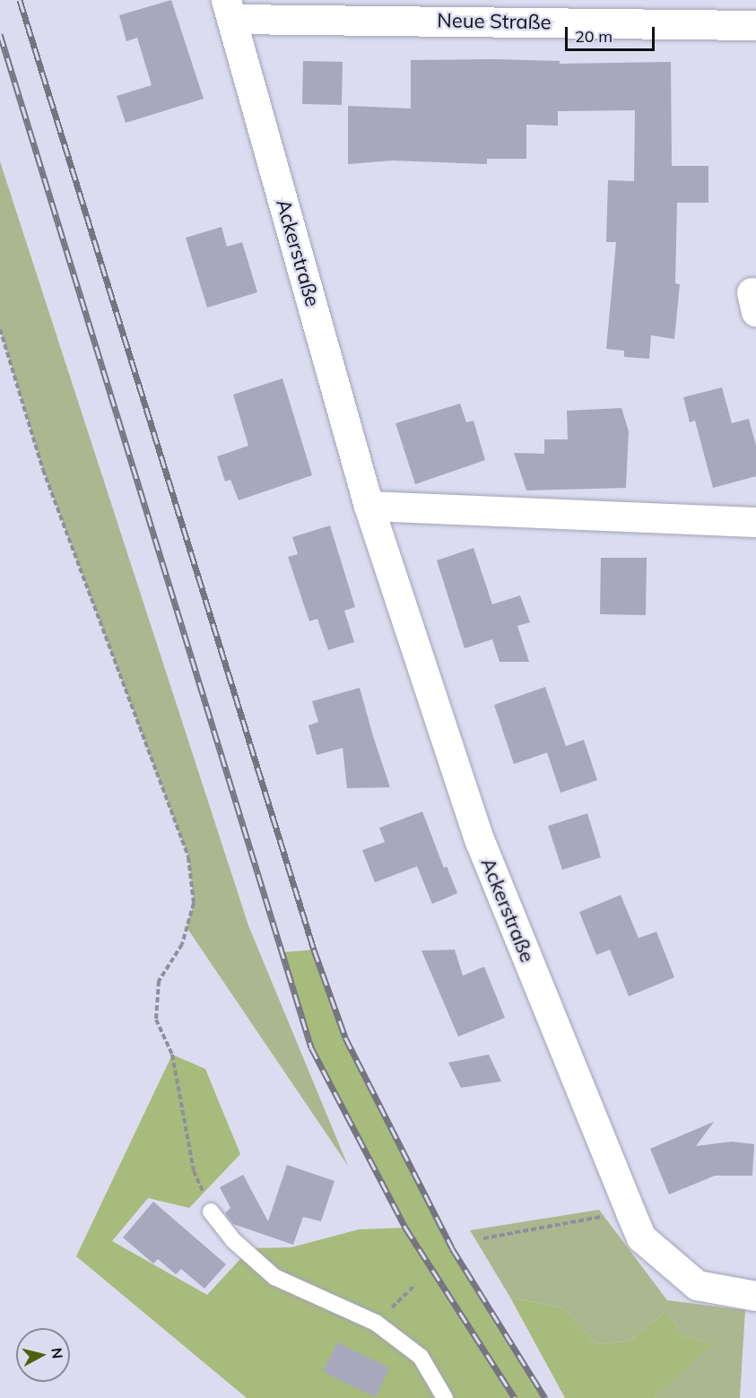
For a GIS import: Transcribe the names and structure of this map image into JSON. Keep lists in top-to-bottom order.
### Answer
{
  "streets": {
    "street": ["Neue Straße", "Ackerstraße"]
  },
  "crossings": [
    ["Neue Straße", "Ackerstraße"]
  ],
  "scale_bar": "20 m",
  "north": "right"
}
